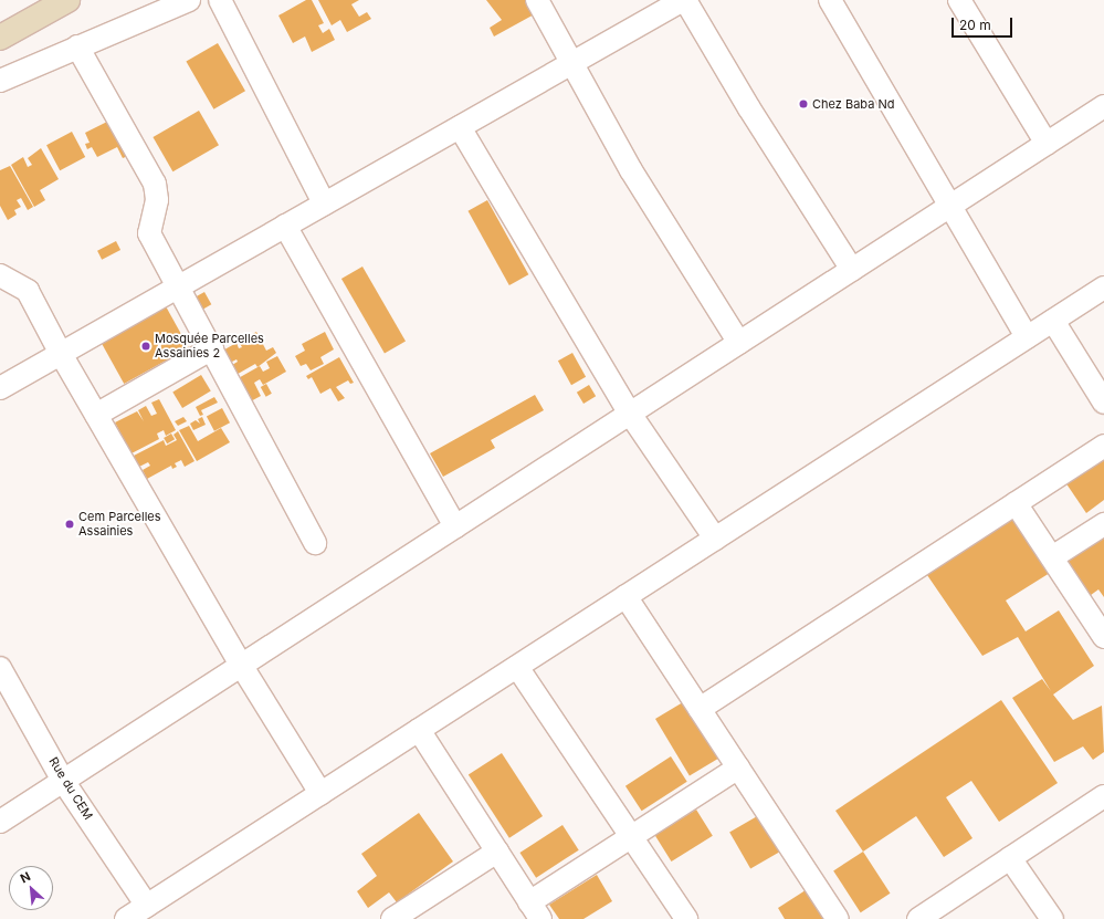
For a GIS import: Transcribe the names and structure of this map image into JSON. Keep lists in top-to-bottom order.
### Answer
{
  "streets": {
    "street": ["Rue du CEM"]
  },
  "places": ["Chez Baba Nd", "Mosquée Parcelles Assainies 2", "Cem Parcelles Assainies"],
  "scale_bar": "20 m",
  "north": "top left"
}
